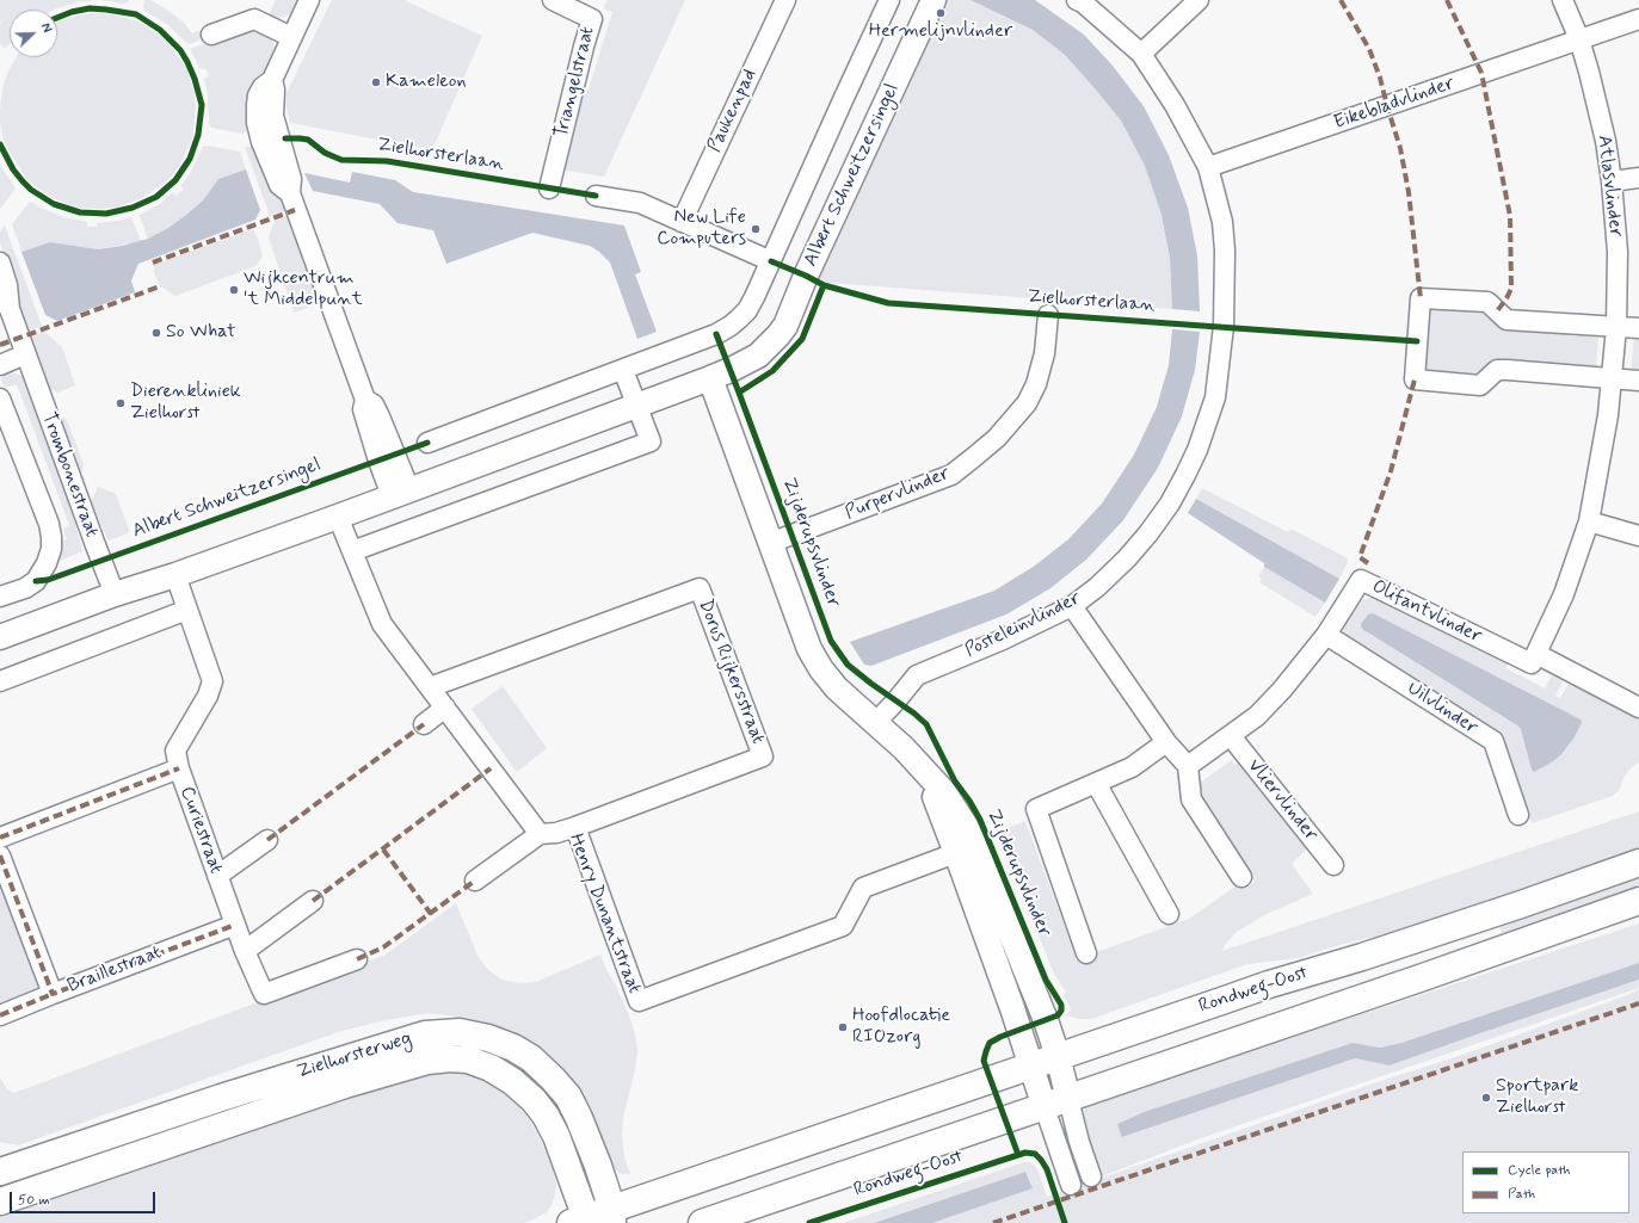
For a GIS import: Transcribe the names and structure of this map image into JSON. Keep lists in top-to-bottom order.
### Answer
{
  "streets": {
    "main road": ["Rondweg-Oost", "Zielhorsterweg"],
    "street": [
      "Triangelstraat",
      "Eikebladvlinder",
      "Paukenpad",
      "Albert Schweitzersingel",
      "Atlasvlinder",
      "Trombonestraat",
      "Purpervlinder",
      "Zijderupsvlinder",
      "Olifantvlinder",
      "Posteleinvlinder",
      "Dorus Rijkersstraat",
      "Uilvlinder",
      "Vliervlinder",
      "Curiestraat",
      "Henry Dunantstraat",
      "Braillestraat"
    ],
    "cycle path": ["Zielhorsterlaan"]
  },
  "crossings": [
    ["Eikebladvlinder", "Atlasvlinder"],
    ["Eikebladvlinder", "Posteleinvlinder"],
    ["Albert Schweitzersingel", "Trombonestraat"],
    ["Albert Schweitzersingel", "Zijderupsvlinder"],
    ["Albert Schweitzersingel", "Curiestraat"],
    ["Albert Schweitzersingel", "Henry Dunantstraat"],
    ["Purpervlinder", "Zijderupsvlinder"],
    ["Zijderupsvlinder", "Posteleinvlinder"],
    ["Zijderupsvlinder", "Henry Dunantstraat"],
    ["Zijderupsvlinder", "Rondweg-Oost"],
    ["Olifantvlinder", "Uilvlinder"],
    ["Olifantvlinder", "Vliervlinder"],
    ["Dorus Rijkersstraat", "Henry Dunantstraat"],
    ["Curiestraat", "Braillestraat"],
    ["Rondweg-Oost", "Zielhorsterweg"]
  ],
  "places": [
    "Hermelijnvlinder",
    "Kameleon",
    "New Life Computers",
    "Wijkcentrum 't Middelpunt",
    "So What",
    "Dierenkliniek Zielhorst",
    "Hoofdlocatie RIOzorg",
    "Sportpark Zielhorst"
  ],
  "legend": ["Cycle path", "Path"],
  "scale_bar": "50 m",
  "north": "top right"
}
